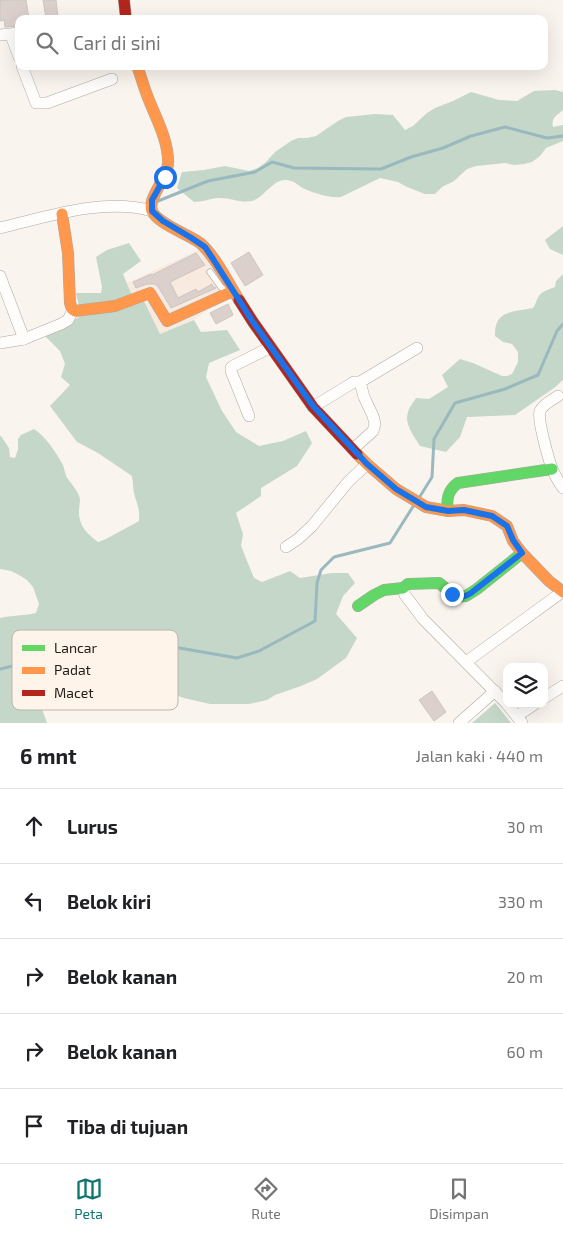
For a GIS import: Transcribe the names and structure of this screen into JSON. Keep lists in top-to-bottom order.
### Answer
{
  "legend": ["Lancar", "Padat", "Macet"],
  "page": {
    "search": "Cari di sini",
    "heading": ["6 mnt", "Jalan kaki · 440 m"],
    "list": [
      ["Lurus", "30 m"],
      ["Belok kiri", "330 m"],
      ["Belok kanan", "20 m"],
      ["Belok kanan", "60 m"],
      "Tiba di tujuan"
    ],
    "nav": ["Peta", "Rute", "Disimpan"]
  }
}
